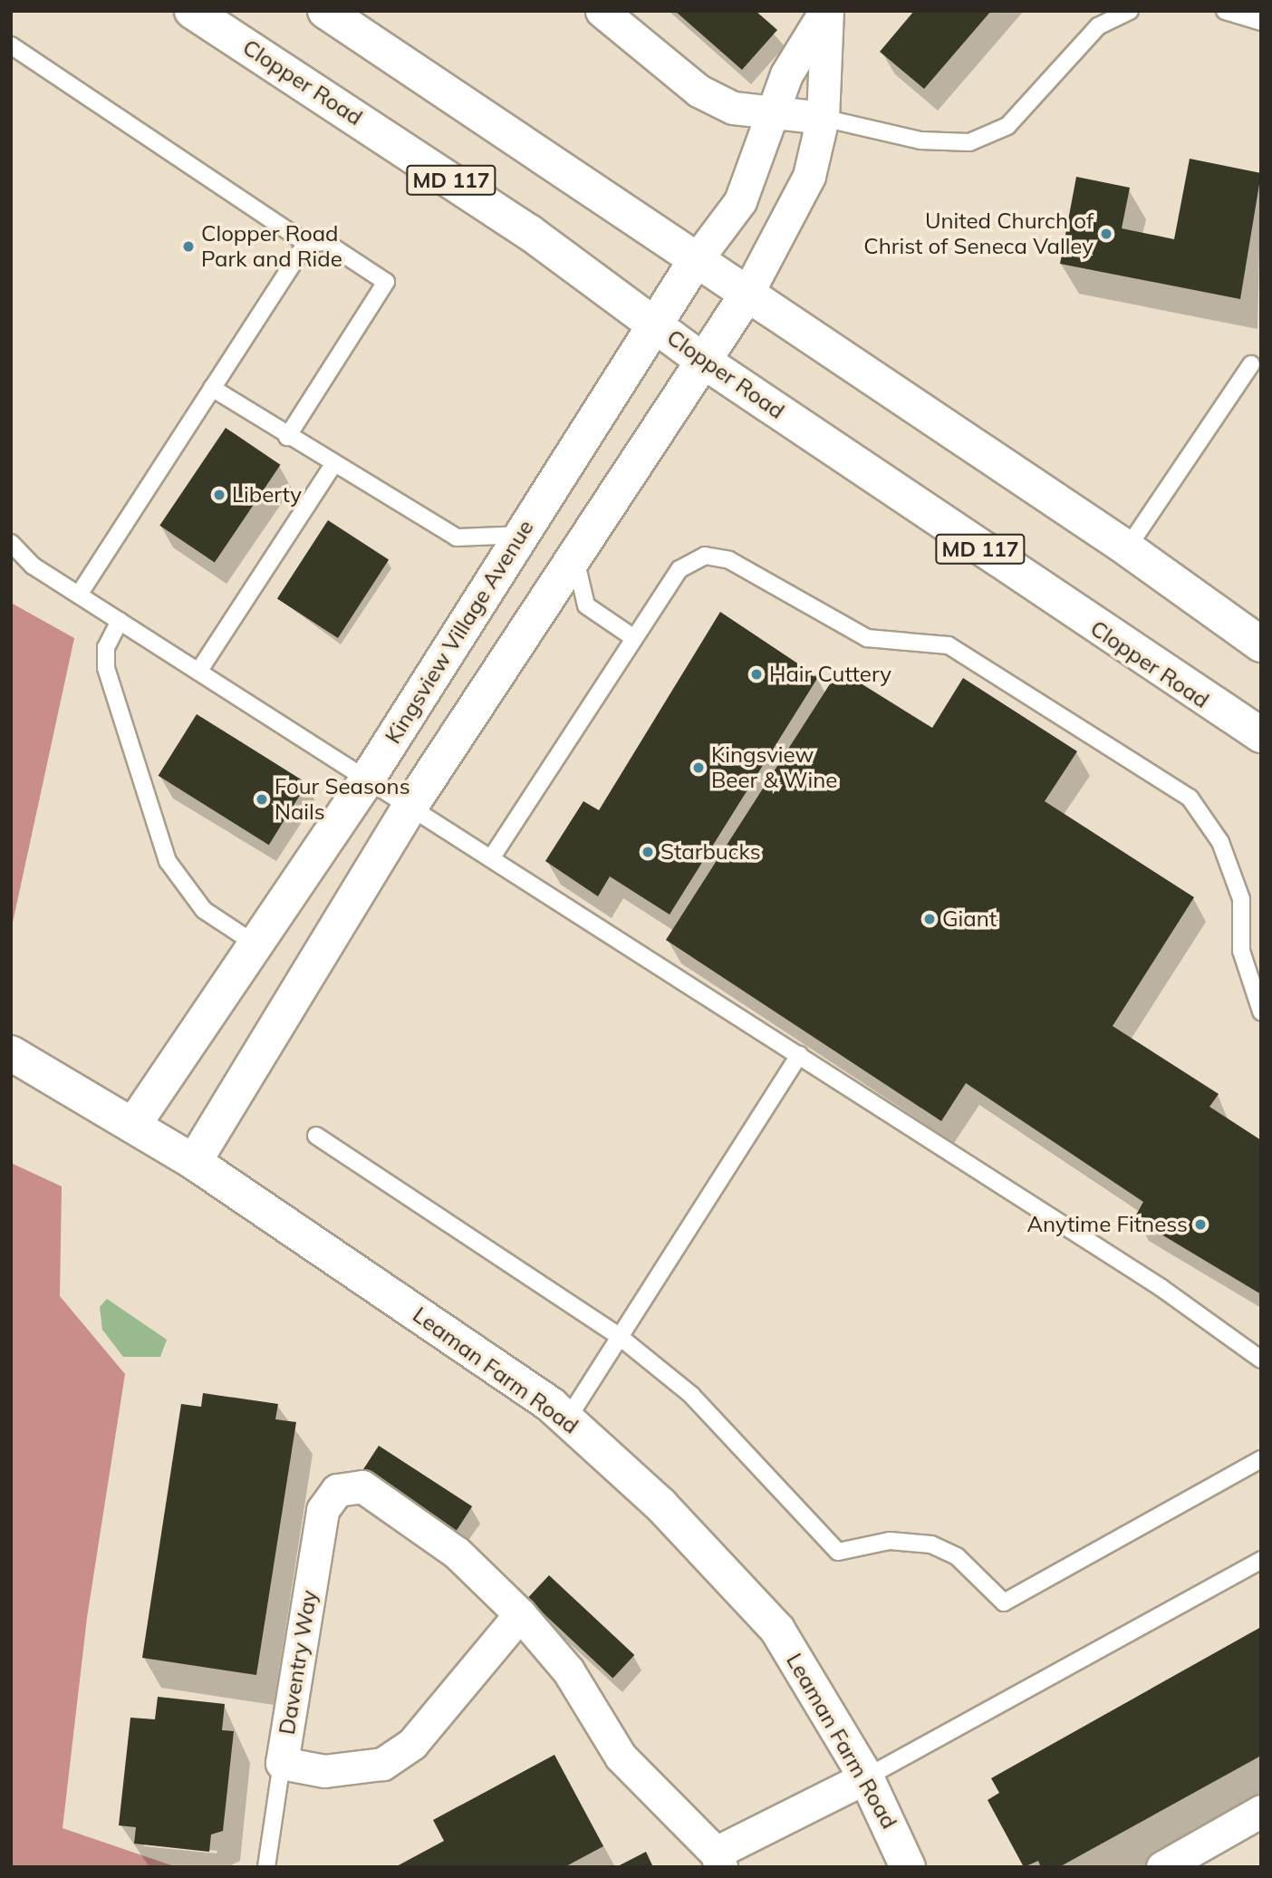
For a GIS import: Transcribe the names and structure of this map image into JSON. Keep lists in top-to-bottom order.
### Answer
{
  "streets": {
    "street": [
      "Clopper Road",
      "MD 117",
      "Kingsview Village Avenue",
      "Leaman Farm Road",
      "Daventry Way"
    ]
  },
  "crossings": [
    ["Clopper Road", "Kingsview Village Avenue"],
    ["MD 117", "Kingsview Village Avenue"],
    ["Kingsview Village Avenue", "Leaman Farm Road"],
    ["Leaman Farm Road", "Daventry Way"]
  ],
  "places": [
    "United Church of Christ of Seneca Valley",
    "Clopper Road Park and Ride",
    "Liberty",
    "Hair Cuttery",
    "Kingsview Beer & Wine",
    "Four Seasons Nails",
    "Starbucks",
    "Giant",
    "Anytime Fitness"
  ]
}
